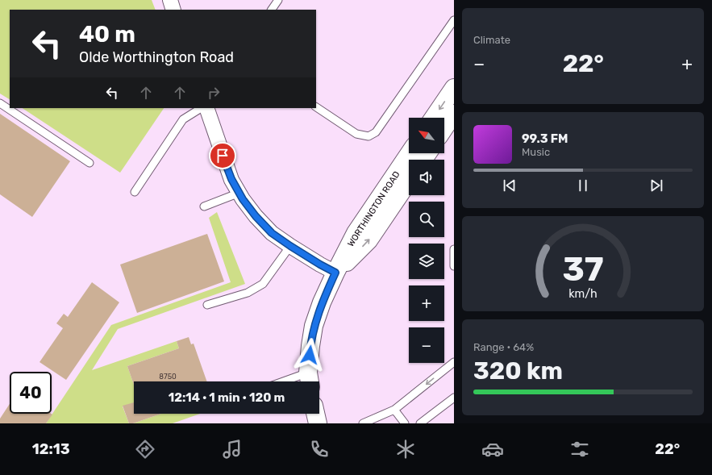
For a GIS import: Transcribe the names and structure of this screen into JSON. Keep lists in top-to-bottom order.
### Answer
{
  "streets": {
    "street": ["WORTHINGTON ROAD"]
  },
  "house_numbers": ["8750"],
  "north": "top left",
  "page": {
    "tile": [
      "Climate",
      ["Range · 64%", "320 km"]
    ],
    "turn": ["40 m", "Olde Worthington Road"],
    "heat": ["−", "22°", "+"],
    "map_buttons": ["+", "−"],
    "song": ["99.3 FM", "Music"],
    "limit": "40",
    "trip": "12:14 · 1 min · 120 m",
    "tabs": ["12:13", "22°"],
    "gauge": ["37", "km/h"]
  }
}
